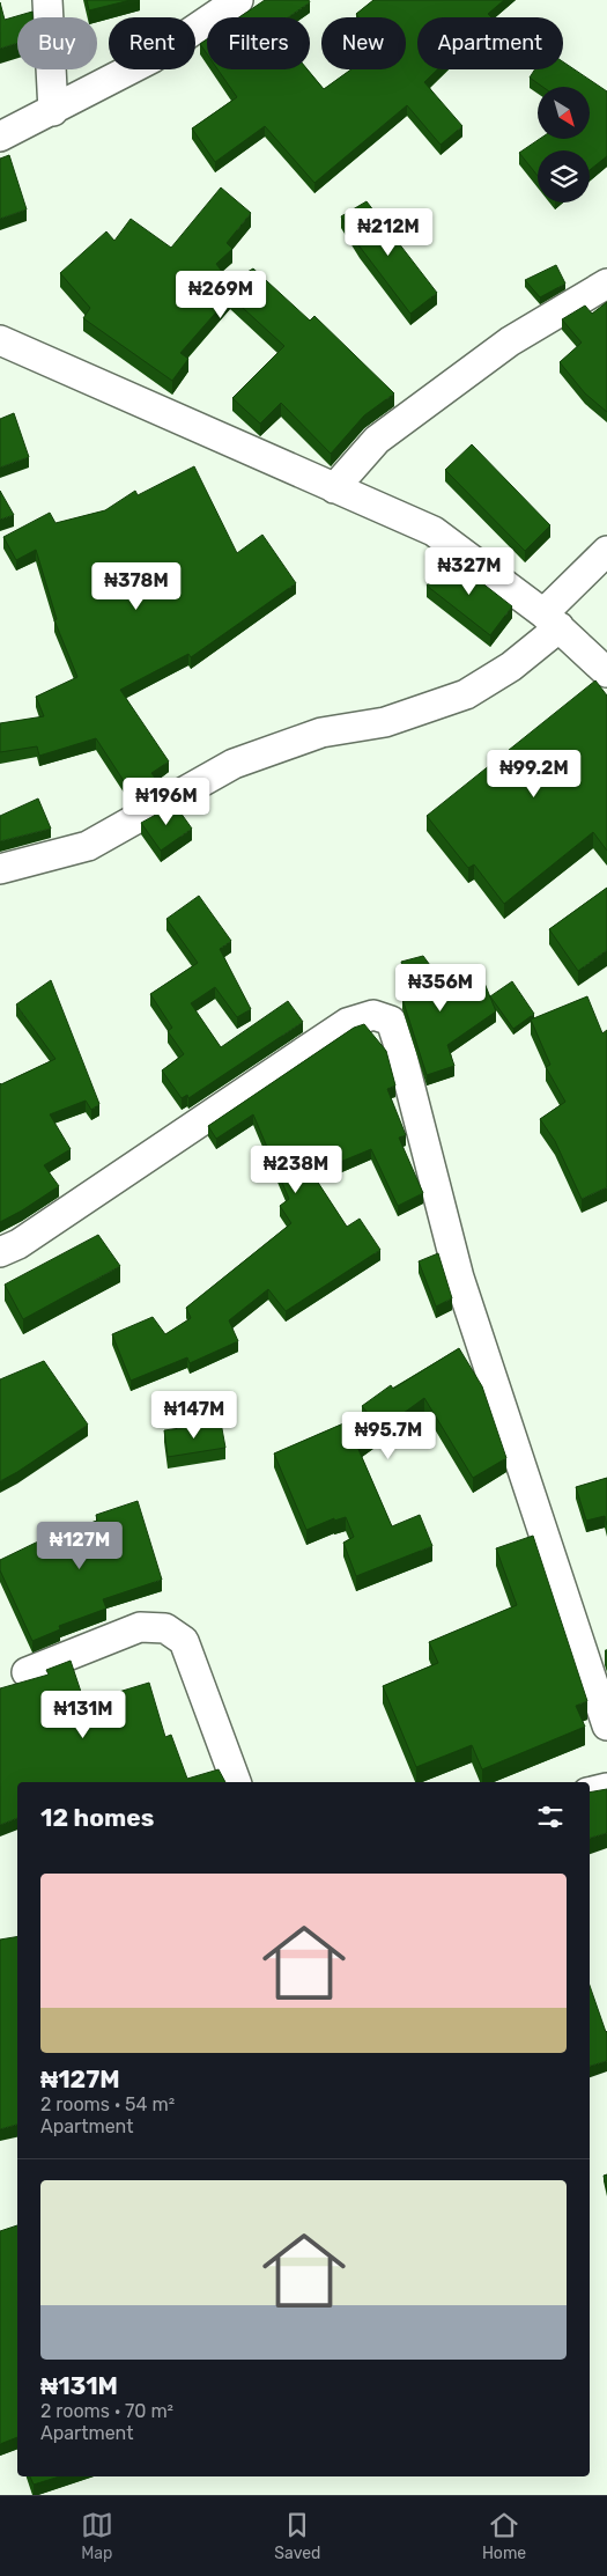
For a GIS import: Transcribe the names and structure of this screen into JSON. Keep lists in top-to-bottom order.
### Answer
{
  "north": "bottom right",
  "page": {
    "chip": [
      "Buy",
      "Rent",
      "Filters",
      "New",
      "Apartment"
    ],
    "price": [
      "₦212M",
      "₦269M",
      "₦327M",
      "₦378M",
      "₦99.2M",
      "₦196M",
      "₦356M",
      "₦238M",
      "₦147M",
      "₦95.7M",
      "₦127M",
      "₦131M"
    ],
    "heading": "12 homes",
    "list": [
      {
        "name": "₦127M",
        "note": "2 rooms · 54 m² · Apartment"
      },
      {
        "name": "₦131M",
        "note": "2 rooms · 70 m² · Apartment"
      }
    ],
    "tabs": ["Map", "Saved", "Home"]
  }
}
